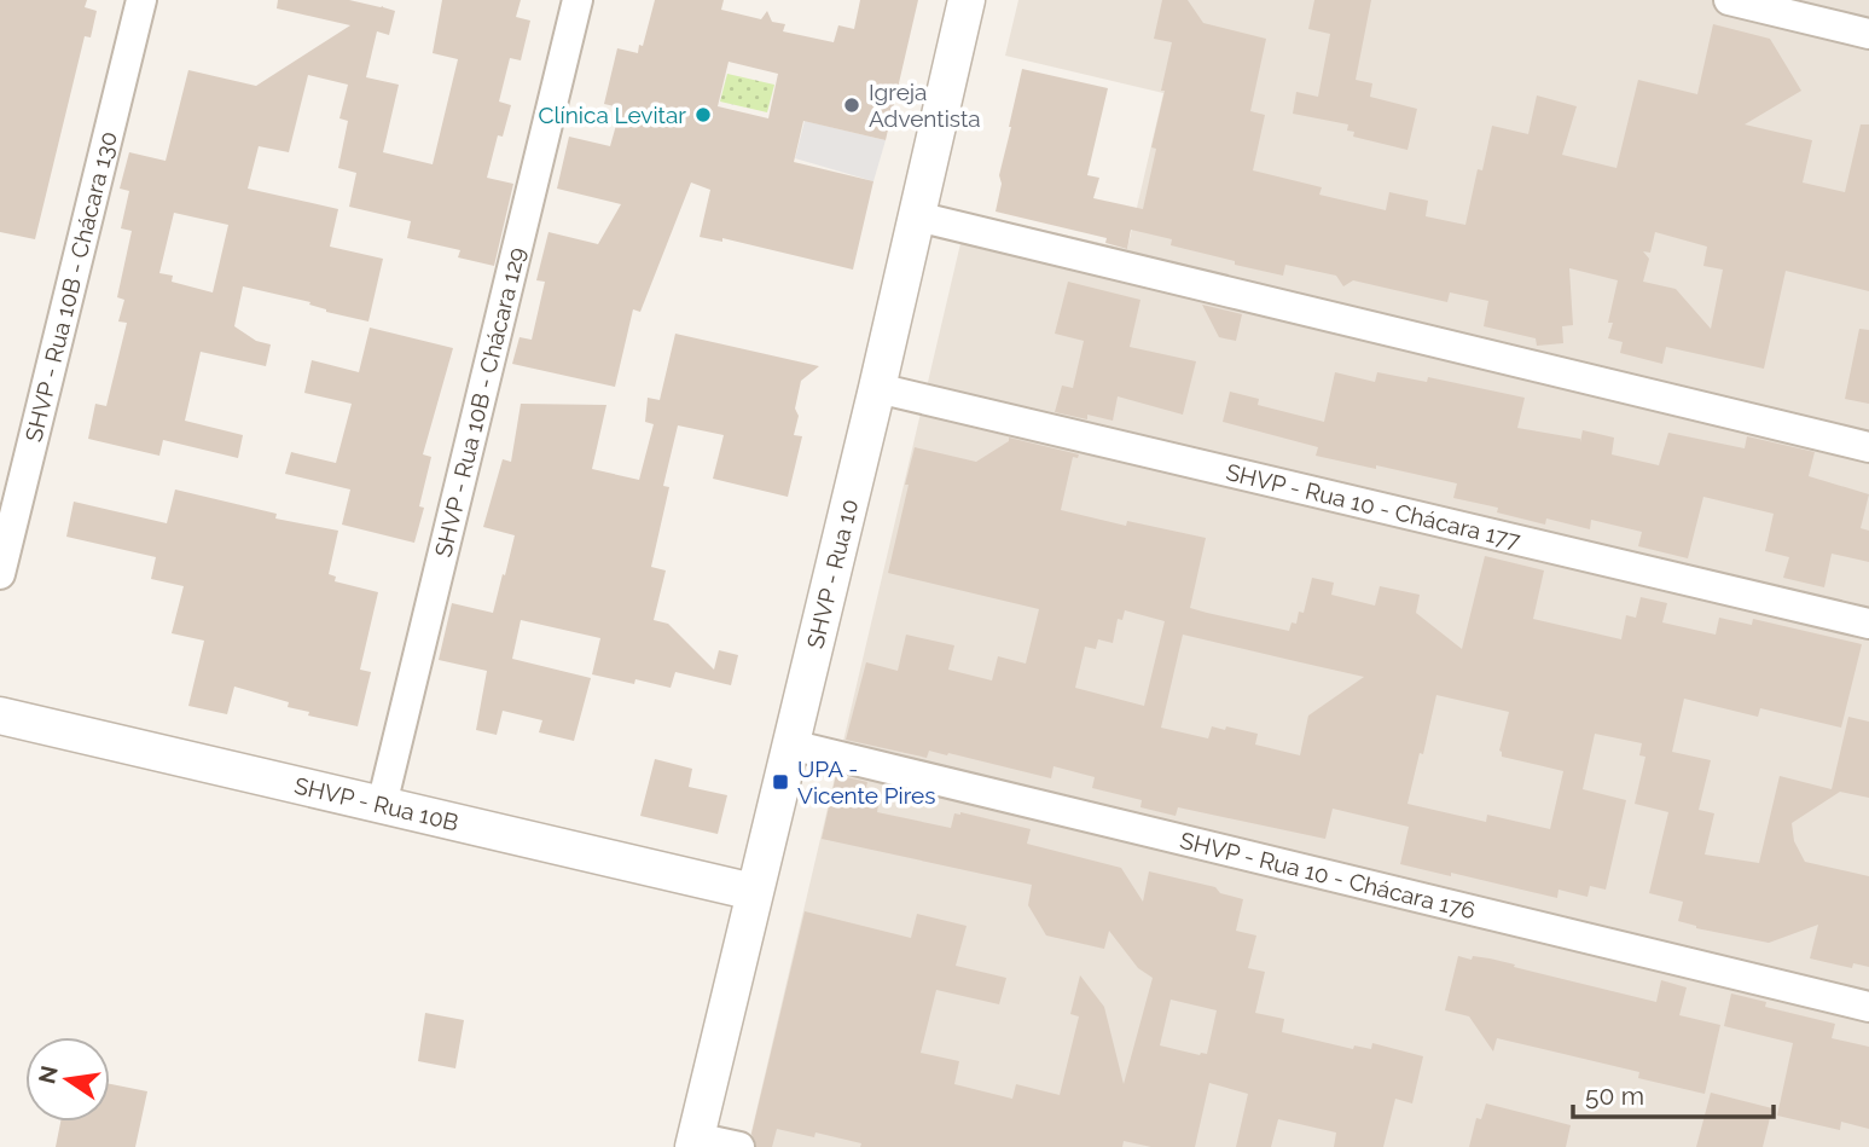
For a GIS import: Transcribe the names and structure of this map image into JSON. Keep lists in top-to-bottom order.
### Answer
{
  "streets": {
    "street": [
      "SHVP - Rua 10B - Chácara 130",
      "SHVP - Rua 10B - Chácara 129",
      "SHVP - Rua 10 - Chácara 177",
      "SHVP - Rua 10",
      "SHVP - Rua 10B",
      "SHVP - Rua 10 - Chácara 176"
    ]
  },
  "crossings": [
    ["SHVP - Rua 10B - Chácara 129", "SHVP - Rua 10B"],
    ["SHVP - Rua 10 - Chácara 177", "SHVP - Rua 10"],
    ["SHVP - Rua 10", "SHVP - Rua 10B"],
    ["SHVP - Rua 10", "SHVP - Rua 10 - Chácara 176"]
  ],
  "places": {
    "other": ["Igreja Adventista", "Clínica Levitar"],
    "transit": ["UPA - Vicente Pires"]
  },
  "scale_bar": "50 m",
  "north": "left"
}
